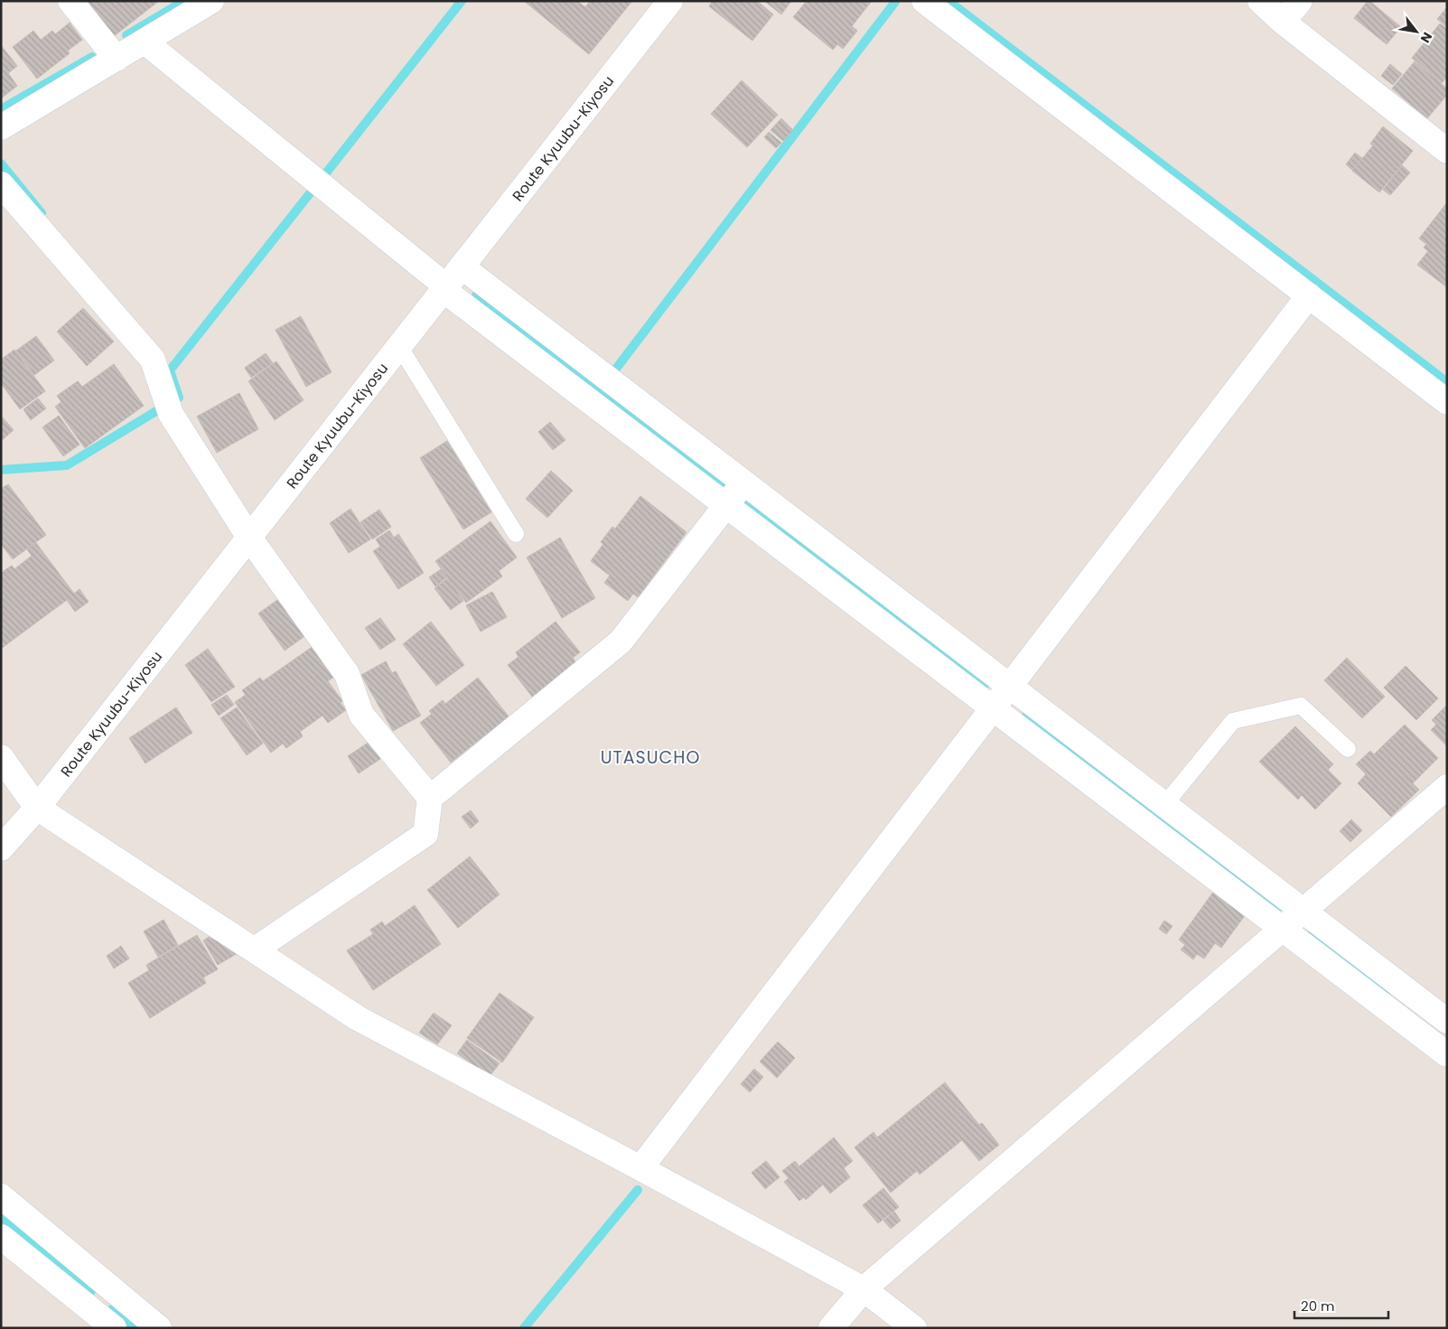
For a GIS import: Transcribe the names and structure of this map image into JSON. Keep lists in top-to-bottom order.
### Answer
{
  "streets": {
    "street": ["Route Kyuubu-Kiyosu"]
  },
  "districts": ["UTASUCHO"],
  "scale_bar": "20 m",
  "north": "bottom right"
}
